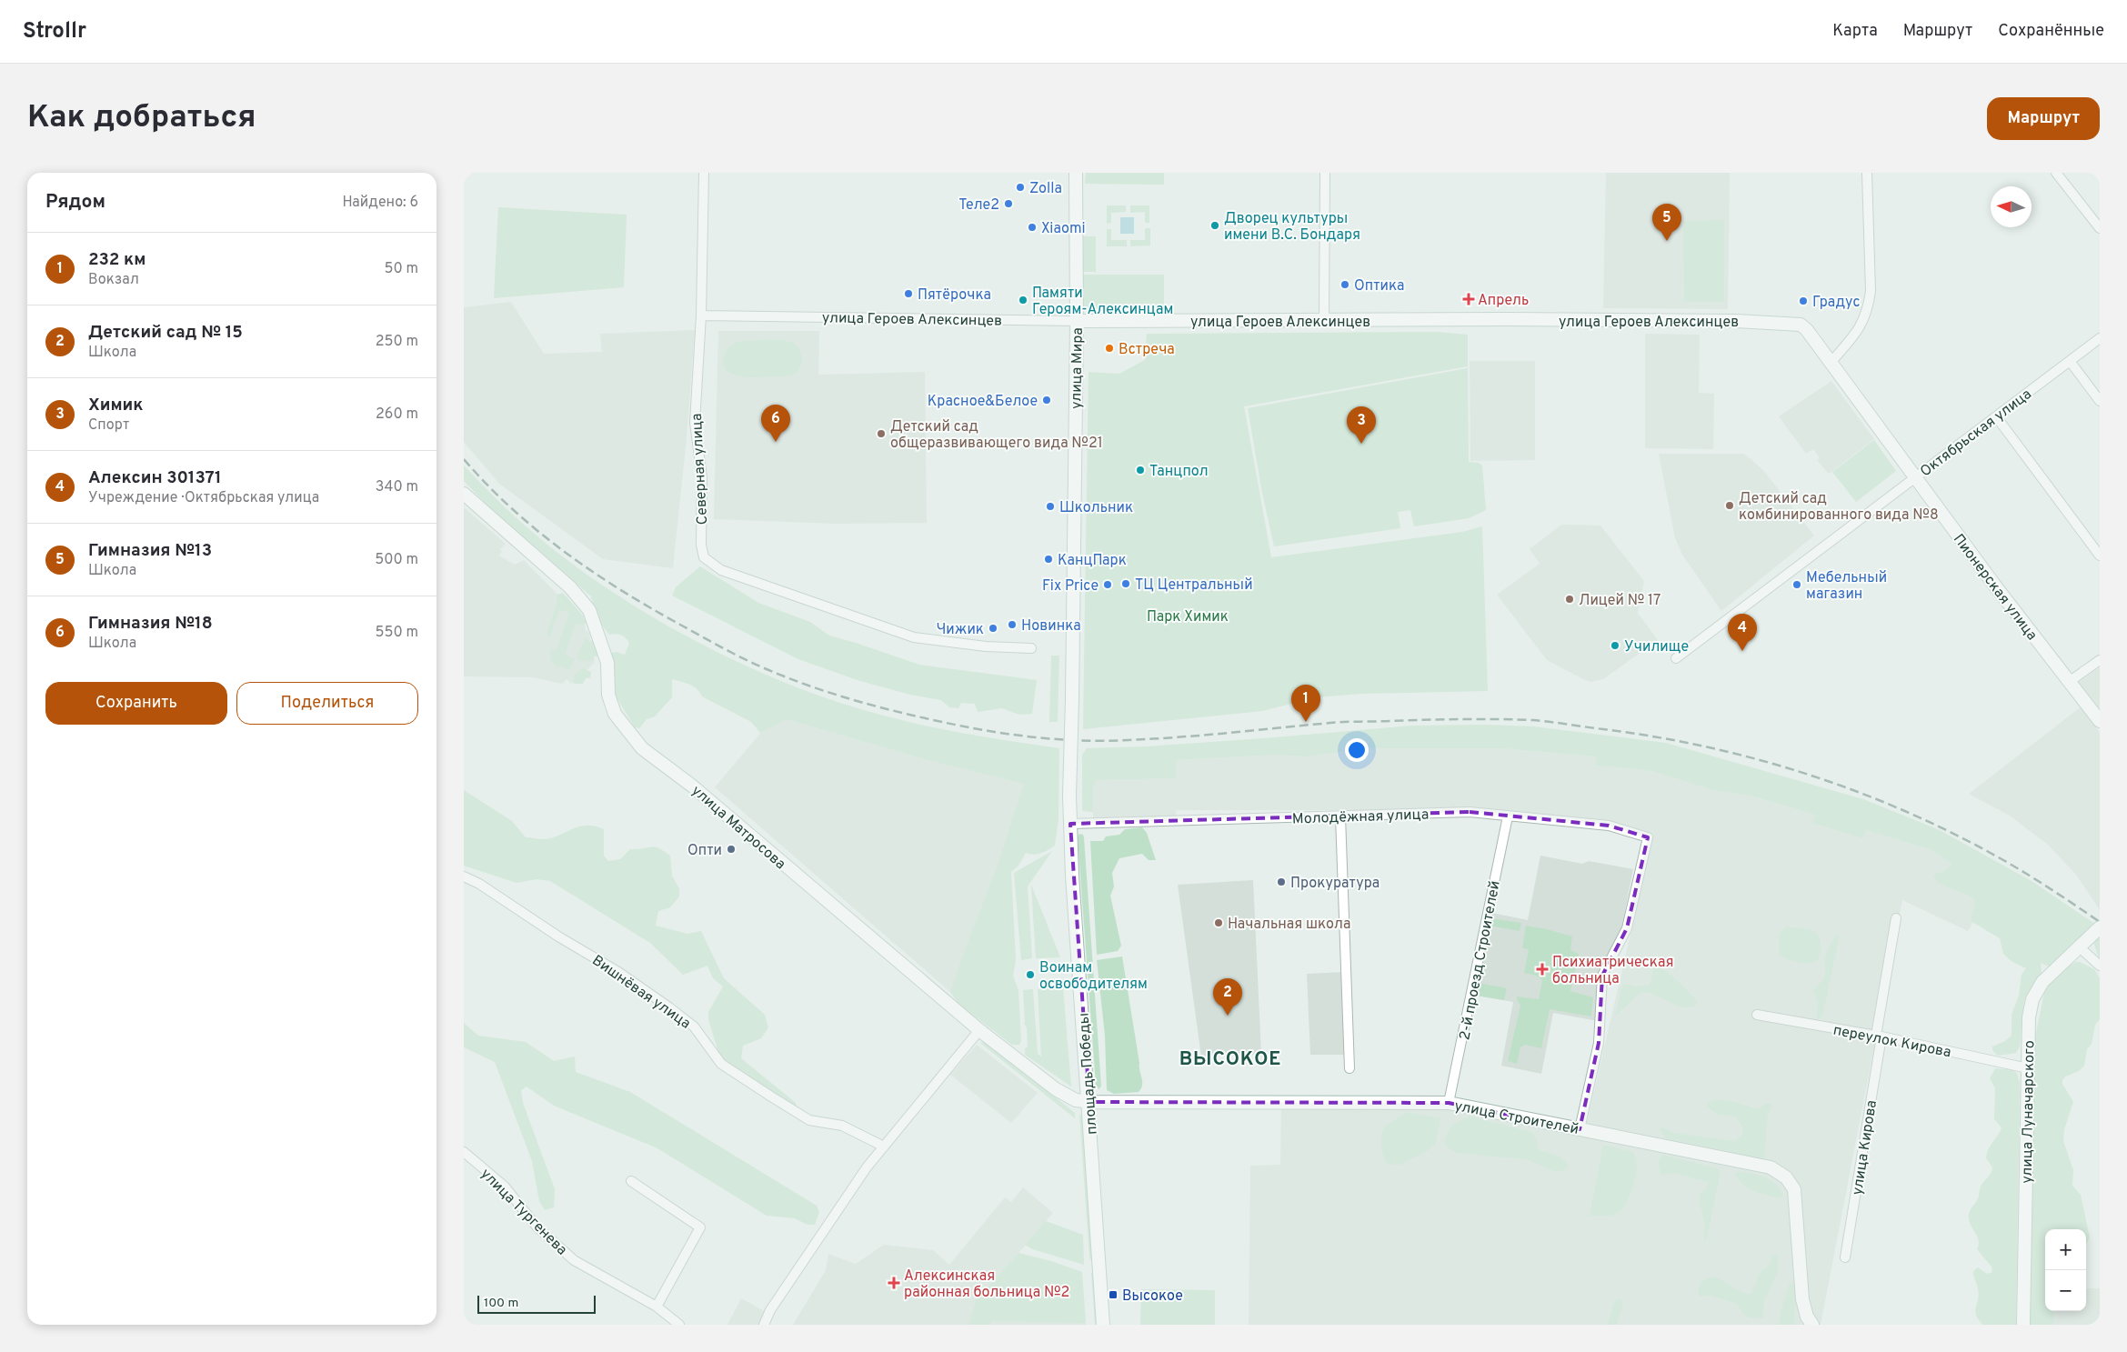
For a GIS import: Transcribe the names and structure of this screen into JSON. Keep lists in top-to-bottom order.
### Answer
{
  "streets": {
    "street": [
      "улица Героев Алексинцев",
      "улица Мира",
      "Октябрьская улица",
      "Северная улица",
      "Пионерская улица",
      "Молодёжная улица",
      "улица Матросова",
      "2-й проезд Строителей",
      "Вишнёвая улица",
      "переулок Кирова",
      "площадь Победы",
      "улица Луначарского",
      "улица Строителей",
      "улица Кирова",
      "улица Тургенева"
    ]
  },
  "crossings": [
    ["улица Героев Алексинцев", "улица Мира"],
    ["улица Героев Алексинцев", "Северная улица"],
    ["улица Героев Алексинцев", "Пионерская улица"],
    ["улица Мира", "площадь Победы"],
    ["Октябрьская улица", "Пионерская улица"],
    ["Молодёжная улица", "2-й проезд Строителей"],
    ["Молодёжная улица", "площадь Победы"],
    ["Молодёжная улица", "улица Строителей"],
    ["улица Матросова", "площадь Победы"],
    ["улица Матросова", "улица Строителей"],
    ["2-й проезд Строителей", "улица Строителей"],
    ["переулок Кирова", "улица Луначарского"],
    ["переулок Кирова", "улица Кирова"],
    ["площадь Победы", "улица Строителей"]
  ],
  "districts": ["ВЫСОКОЕ"],
  "parks": ["Парк Химик"],
  "places": {
    "other": [
      "Zolla",
      "Теле2",
      "Дворец культуры имени В.С. Бондаря",
      "Xiaomi",
      "Оптика",
      "Пятёрочка",
      "Памяти Героям-Алексинцам",
      "Градус",
      "Встреча",
      "Красное&Белое",
      "Детский сад общеразвивающего вида №21",
      "Танцпол",
      "Детский сад комбинированного вида №8",
      "Школьник",
      "КанцПарк",
      "ТЦ Центральный",
      "Fix Price",
      "Мебельный магазин",
      "Лицей № 17",
      "Новинка",
      "Чижик",
      "Училище",
      "Опти",
      "Прокуратура",
      "Начальная школа",
      "Воинам освободителям"
    ],
    "health": ["Апрель", "Психиатрическая больница", "Алексинская районная больница №2"],
    "transit": ["Высокое"]
  },
  "scale_bar": "100 m",
  "north": "left",
  "page": {
    "header": "Strollr",
    "nav": ["Карта", "Маршрут", "Сохранённые"],
    "buttons": [
      "Маршрут",
      ["Сохранить", "Поделиться"]
    ],
    "title": "Как добраться",
    "heading": ["Рядом", "Найдено: 6"],
    "pins": [
      "5",
      "6",
      "3",
      "4",
      "1",
      "2"
    ],
    "list": [
      {
        "mark": "1",
        "name": "232 км",
        "note": "Вокзал",
        "value": "50 m"
      },
      {
        "mark": "2",
        "name": "Детский сад № 15",
        "note": "Школа",
        "value": "250 m"
      },
      {
        "mark": "3",
        "name": "Химик",
        "note": "Спорт",
        "value": "260 m"
      },
      {
        "mark": "4",
        "name": "Алексин 301371",
        "note": "Учреждение · Октябрьская улица",
        "value": "340 m"
      },
      {
        "mark": "5",
        "name": "Гимназия №13",
        "note": "Школа",
        "value": "500 m"
      },
      {
        "mark": "6",
        "name": "Гимназия №18",
        "note": "Школа",
        "value": "550 m"
      }
    ],
    "map_buttons": ["+", "−"],
    "scale": "100 m"
  }
}
